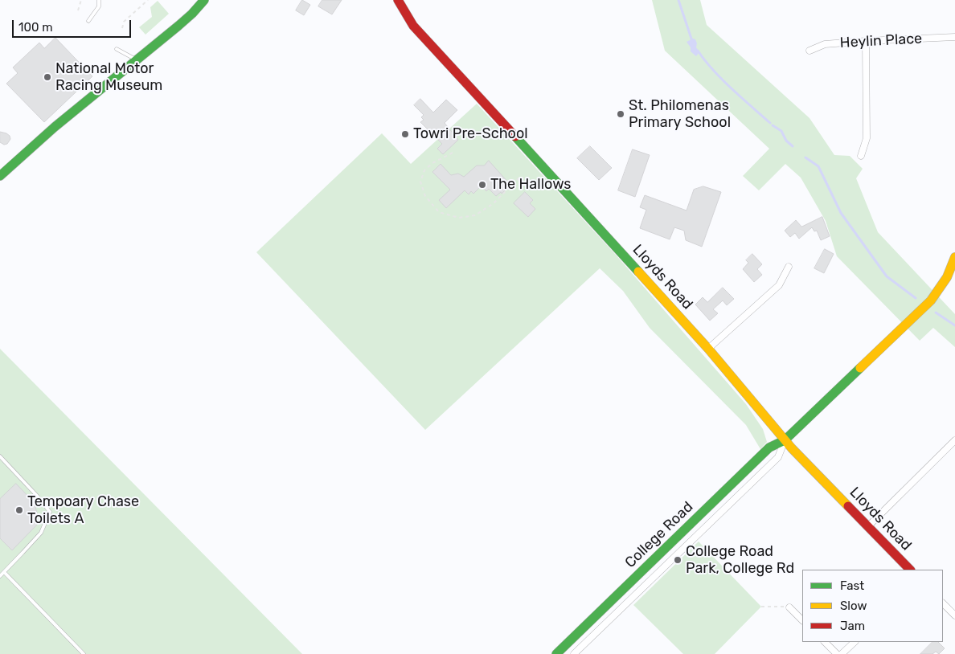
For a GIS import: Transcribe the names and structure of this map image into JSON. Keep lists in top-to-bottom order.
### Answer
{
  "streets": {
    "street": ["Heylin Place", "Lloyds Road", "College Road"]
  },
  "crossings": [
    ["Lloyds Road", "College Road"]
  ],
  "places": [
    "National Motor Racing Museum",
    "St. Philomenas Primary School",
    "Towri Pre-School",
    "The Hallows",
    "Tempoary Chase Toilets A",
    "College Road Park, College Rd"
  ],
  "legend": ["Fast", "Slow", "Jam"],
  "scale_bar": "100 m"
}
